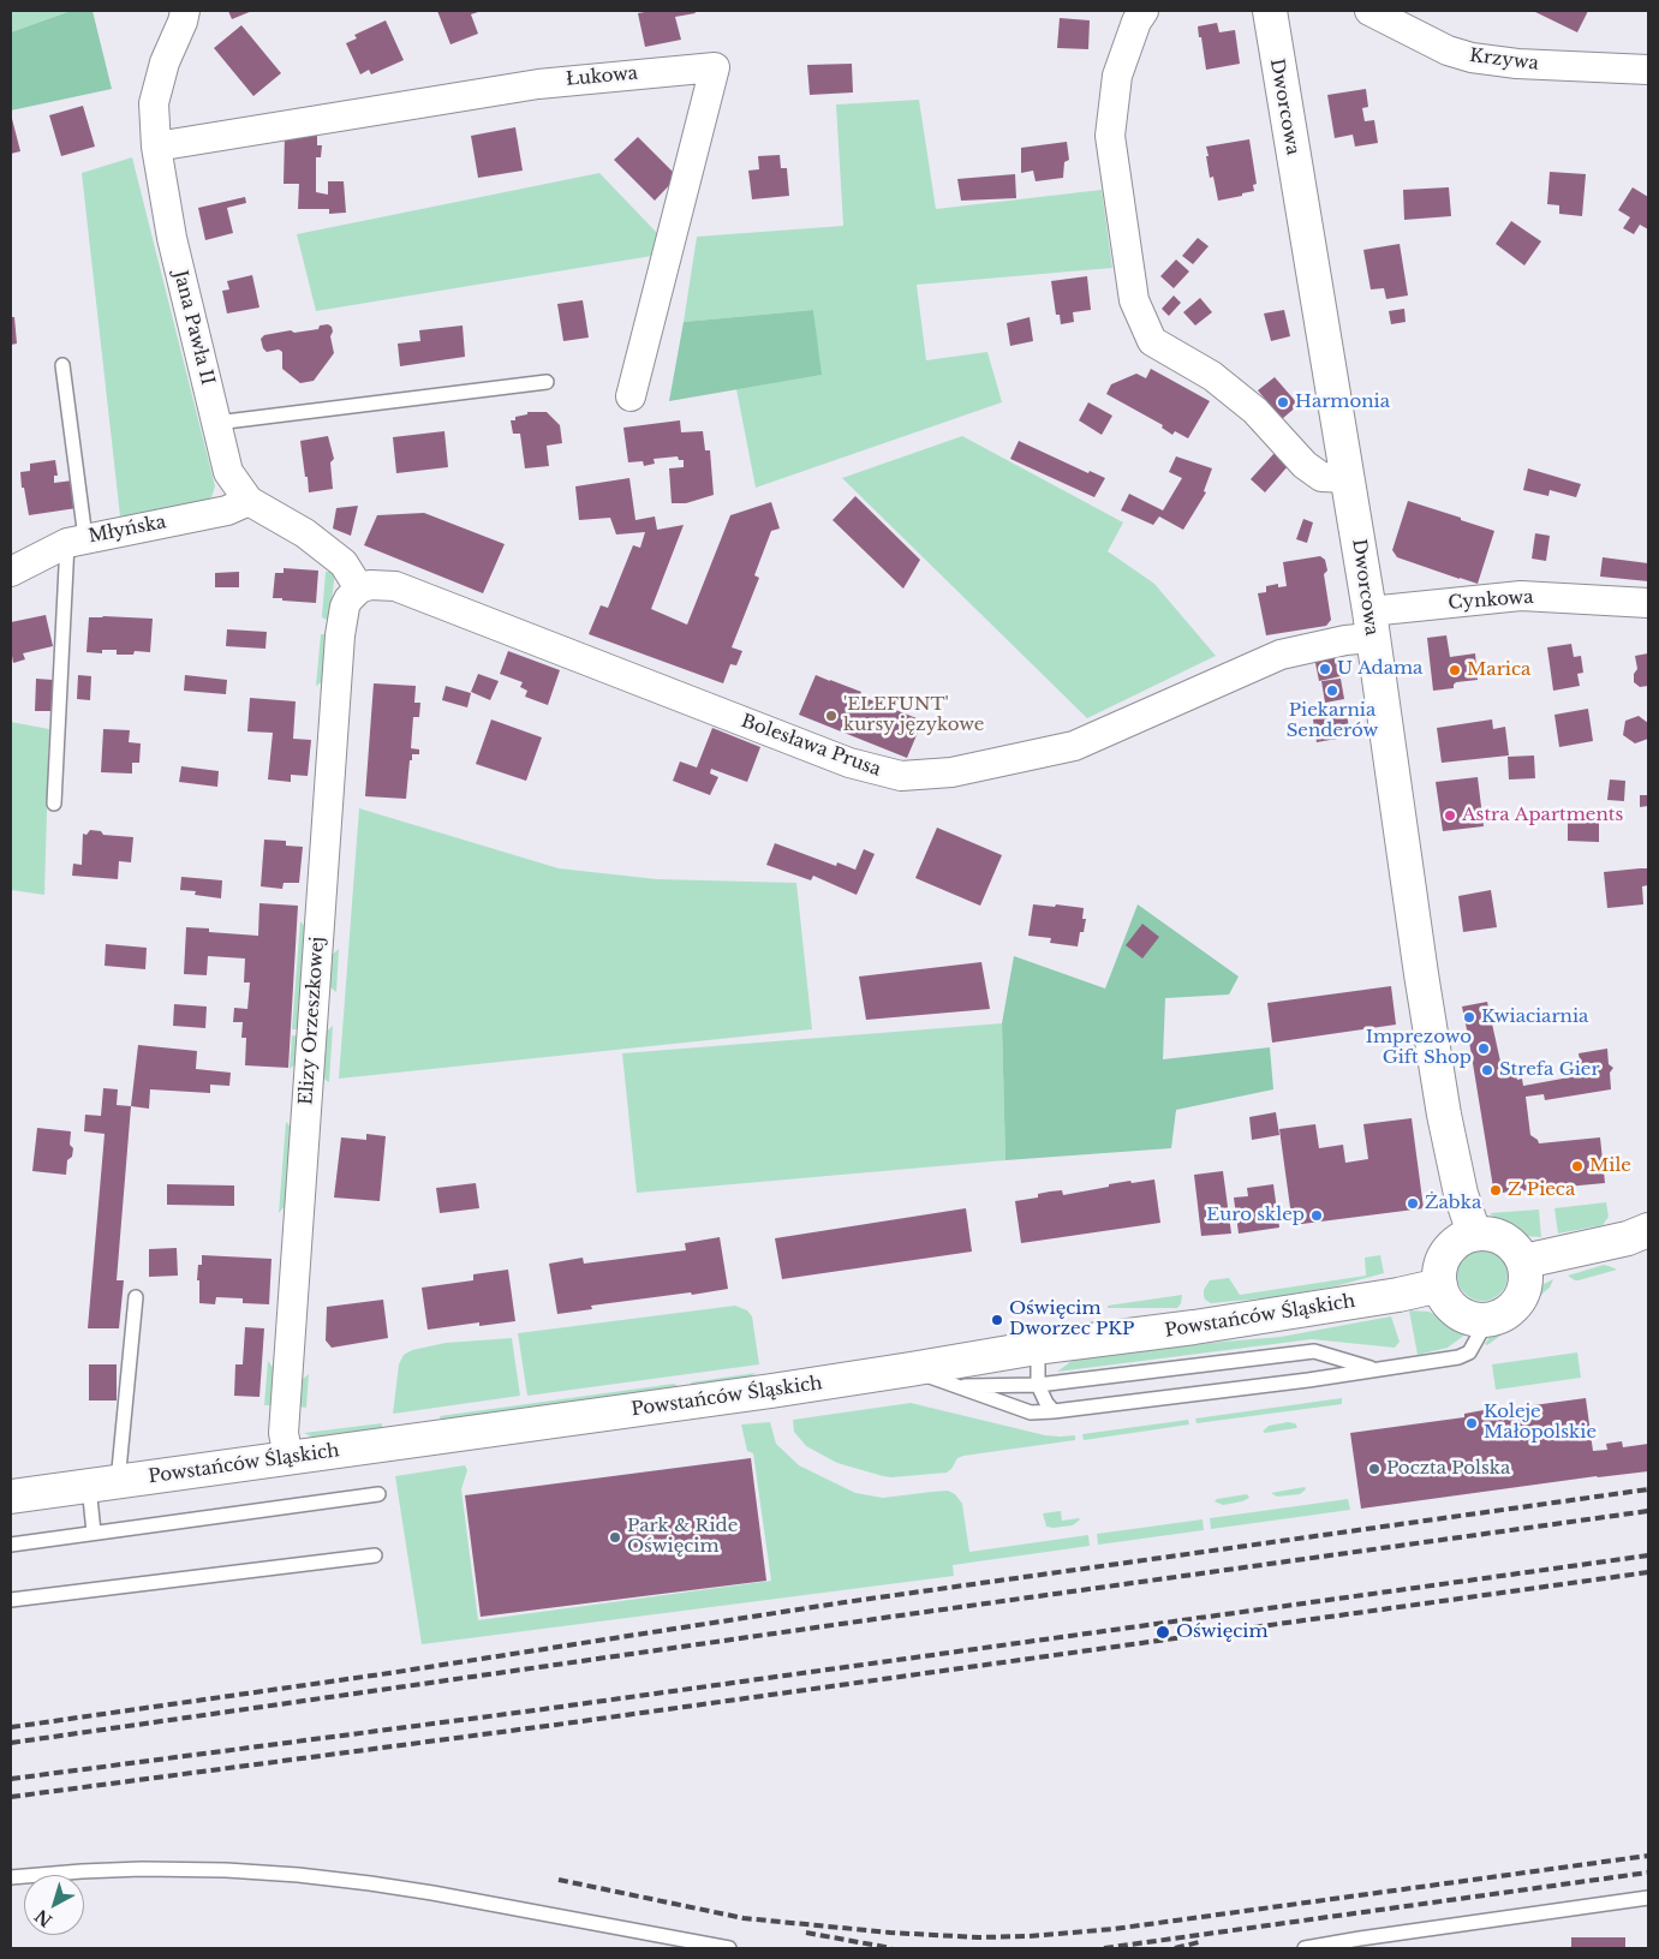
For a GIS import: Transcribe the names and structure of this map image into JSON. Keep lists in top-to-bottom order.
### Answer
{
  "streets": {
    "street": [
      "Krzywa",
      "Łukowa",
      "Dworcowa",
      "Jana Pawła II",
      "Młyńska",
      "Cynkowa",
      "Bolesława Prusa",
      "Elizy Orzeszkowej",
      "Powstańców Śląskich"
    ]
  },
  "crossings": [
    ["Łukowa", "Jana Pawła II"],
    ["Dworcowa", "Cynkowa"],
    ["Dworcowa", "Bolesława Prusa"],
    ["Dworcowa", "Powstańców Śląskich"],
    ["Jana Pawła II", "Młyńska"],
    ["Jana Pawła II", "Bolesława Prusa"],
    ["Jana Pawła II", "Elizy Orzeszkowej"],
    ["Cynkowa", "Bolesława Prusa"],
    ["Bolesława Prusa", "Elizy Orzeszkowej"],
    ["Elizy Orzeszkowej", "Powstańców Śląskich"]
  ],
  "places": [
    "Harmonia",
    "U Adama",
    "Marica",
    "Piekarnia Senderów",
    "'ELEFUNT' kursy językowe",
    "Astra Apartments",
    "Kwiaciarnia",
    "Imprezowo Gift Shop",
    "Strefa Gier",
    "Mile",
    "Z Pieca",
    "Żabka",
    "Euro sklep",
    "Oświęcim Dworzec PKP",
    "Koleje Małopolskie",
    "Poczta Polska",
    "Park & Ride Oświęcim",
    "Oświęcim"
  ],
  "north": "bottom left"
}
